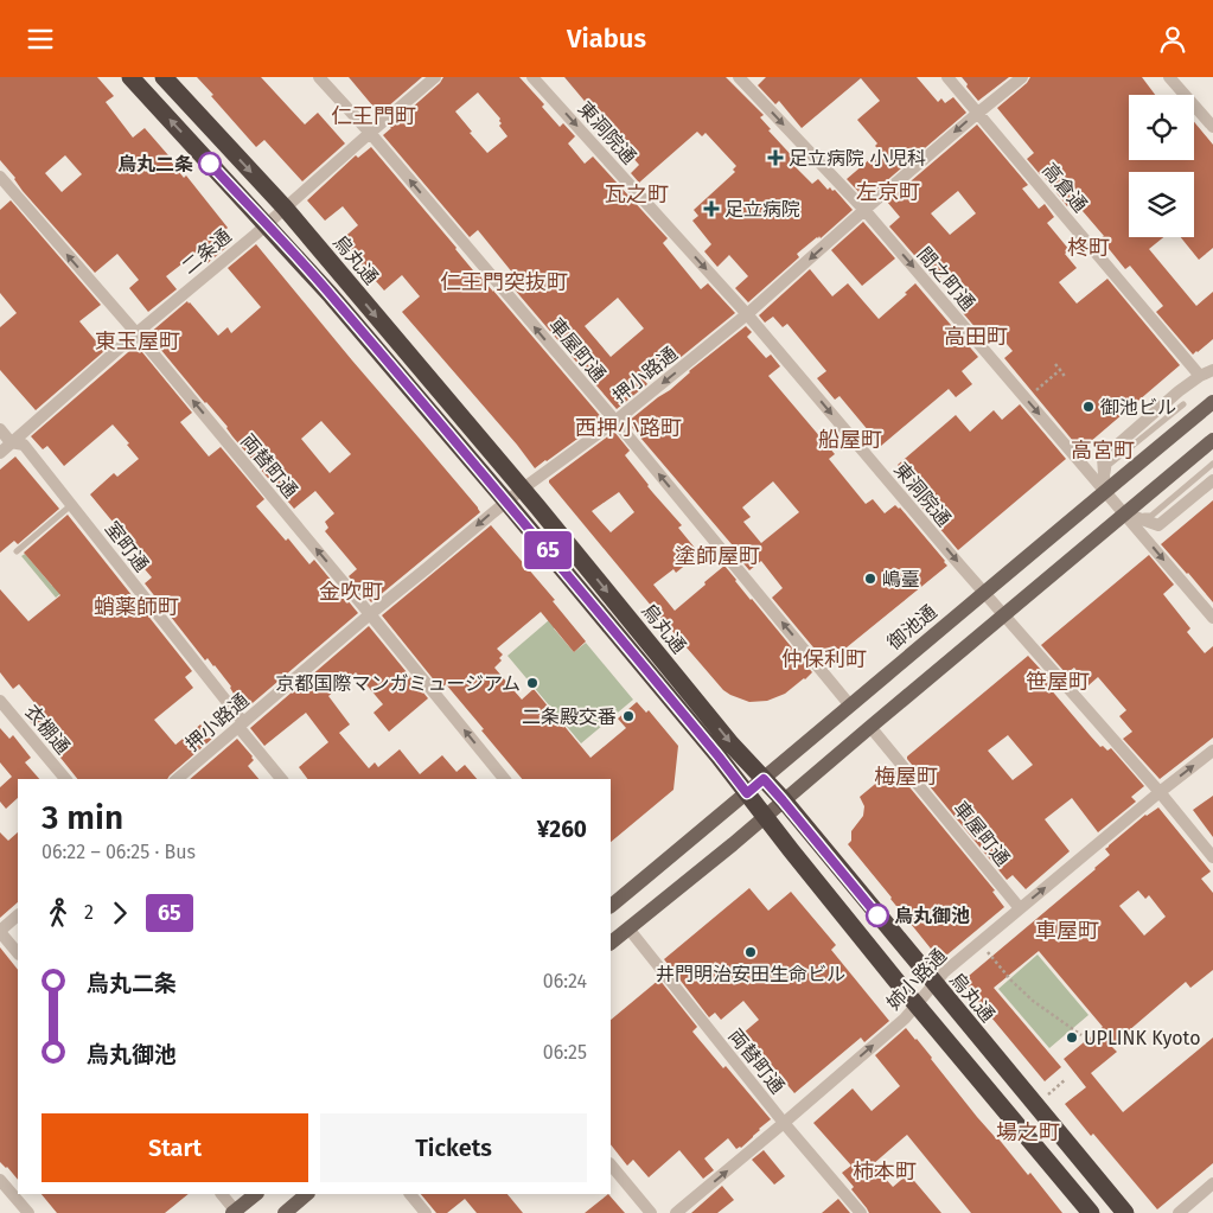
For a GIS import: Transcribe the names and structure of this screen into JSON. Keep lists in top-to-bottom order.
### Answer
{
  "streets": {
    "highway": ["烏丸通"],
    "main road": ["御池通"],
    "street": [
      "東洞院通",
      "高倉通",
      "二条通",
      "間之町通",
      "車屋町通",
      "押小路通",
      "両替町通",
      "室町通",
      "衣棚通",
      "姉小路通"
    ]
  },
  "crossings": [
    ["東洞院通", "押小路通"],
    ["東洞院通", "御池通"],
    ["東洞院通", "姉小路通"],
    ["高倉通", "押小路通"],
    ["二条通", "烏丸通"],
    ["二条通", "車屋町通"],
    ["二条通", "両替町通"],
    ["二条通", "室町通"],
    ["烏丸通", "押小路通"],
    ["烏丸通", "御池通"],
    ["烏丸通", "姉小路通"],
    ["間之町通", "押小路通"],
    ["間之町通", "御池通"],
    ["車屋町通", "押小路通"],
    ["車屋町通", "御池通"],
    ["車屋町通", "姉小路通"],
    ["押小路通", "両替町通"],
    ["押小路通", "室町通"],
    ["両替町通", "姉小路通"]
  ],
  "one_way": [
    "東洞院通",
    "間之町通",
    "車屋町通",
    "押小路通",
    "両替町通",
    "姉小路通"
  ],
  "districts": [
    "仁王門町",
    "左京町",
    "瓦之町",
    "柊町",
    "仁王門突抜町",
    "高田町",
    "東玉屋町",
    "西押小路町",
    "船屋町",
    "高宮町",
    "塗師屋町",
    "金吹町",
    "蛸薬師町",
    "仲保利町",
    "笹屋町",
    "梅屋町",
    "車屋町",
    "場之町",
    "柿本町"
  ],
  "places": {
    "health": ["足立病院 小児科", "足立病院"],
    "other": [
      "烏丸二条",
      "御池ビル",
      "嶋臺",
      "京都国際マンガミュージアム",
      "二条殿交番",
      "烏丸御池",
      "井門明治安田生命ビル",
      "UPLINK Kyoto"
    ]
  },
  "lines": ["bus line 65"],
  "page": {
    "header": "Viabus",
    "on_map": "65",
    "heading": ["3 min", "06:22 – 06:25 · Bus", "¥260"],
    "legs": ["2", "65"],
    "list": [
      {
        "name": "烏丸二条",
        "value": "06:24"
      },
      {
        "name": "烏丸御池",
        "value": "06:25"
      }
    ],
    "buttons": ["Start", "Tickets"]
  }
}
